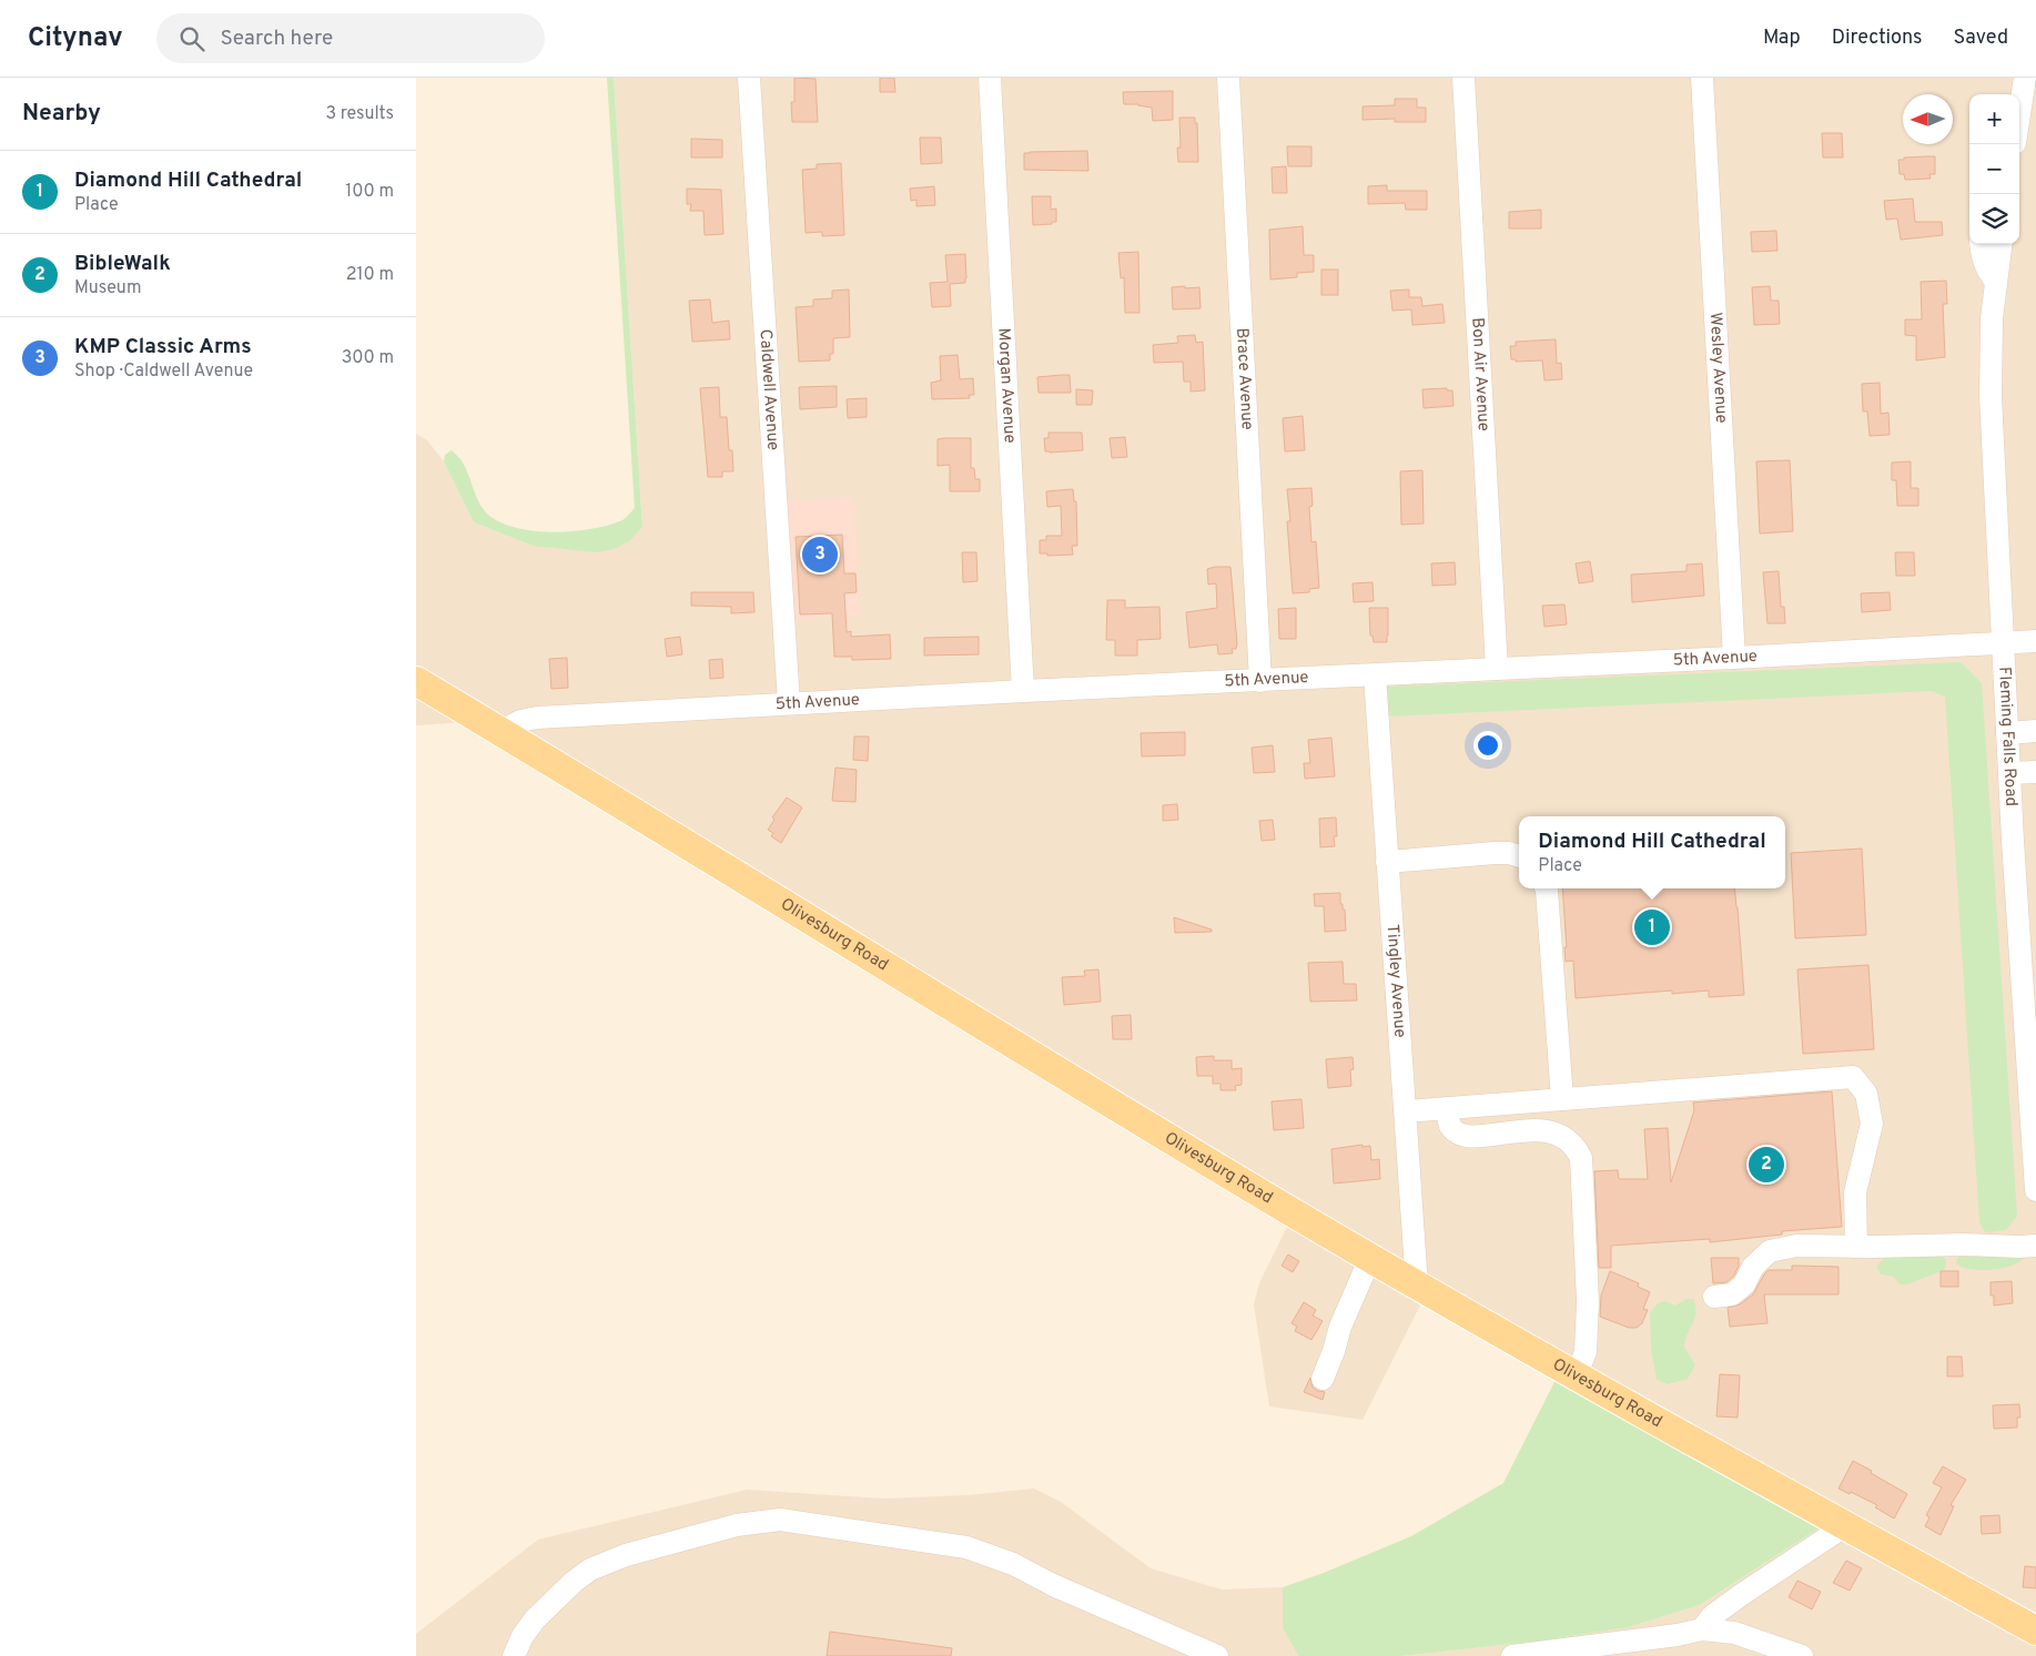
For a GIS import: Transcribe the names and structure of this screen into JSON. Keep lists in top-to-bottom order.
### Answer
{
  "streets": {
    "main road": ["Olivesburg Road"],
    "street": [
      "Wesley Avenue",
      "Bon Air Avenue",
      "Brace Avenue",
      "Morgan Avenue",
      "Caldwell Avenue",
      "5th Avenue",
      "Fleming Falls Road",
      "Tingley Avenue"
    ]
  },
  "crossings": [
    ["Wesley Avenue", "5th Avenue"],
    ["Bon Air Avenue", "5th Avenue"],
    ["Brace Avenue", "5th Avenue"],
    ["Morgan Avenue", "5th Avenue"],
    ["Caldwell Avenue", "5th Avenue"],
    ["5th Avenue", "Fleming Falls Road"],
    ["5th Avenue", "Olivesburg Road"],
    ["5th Avenue", "Tingley Avenue"],
    ["Olivesburg Road", "Tingley Avenue"]
  ],
  "north": "left",
  "page": {
    "header": "Citynav",
    "search": "Search here",
    "nav": ["Map", "Directions", "Saved"],
    "heading": ["Nearby", "3 results"],
    "map_buttons": ["+", "−"],
    "list": [
      {
        "mark": "1",
        "name": "Diamond Hill Cathedral",
        "note": "Place",
        "value": "100 m"
      },
      {
        "mark": "2",
        "name": "BibleWalk",
        "note": "Museum",
        "value": "210 m"
      },
      {
        "mark": "3",
        "name": "KMP Classic Arms",
        "note": "Shop · Caldwell Avenue",
        "value": "300 m"
      }
    ],
    "pins": ["3", "1", "2"],
    "popup": ["Diamond Hill Cathedral", "Place"]
  }
}
